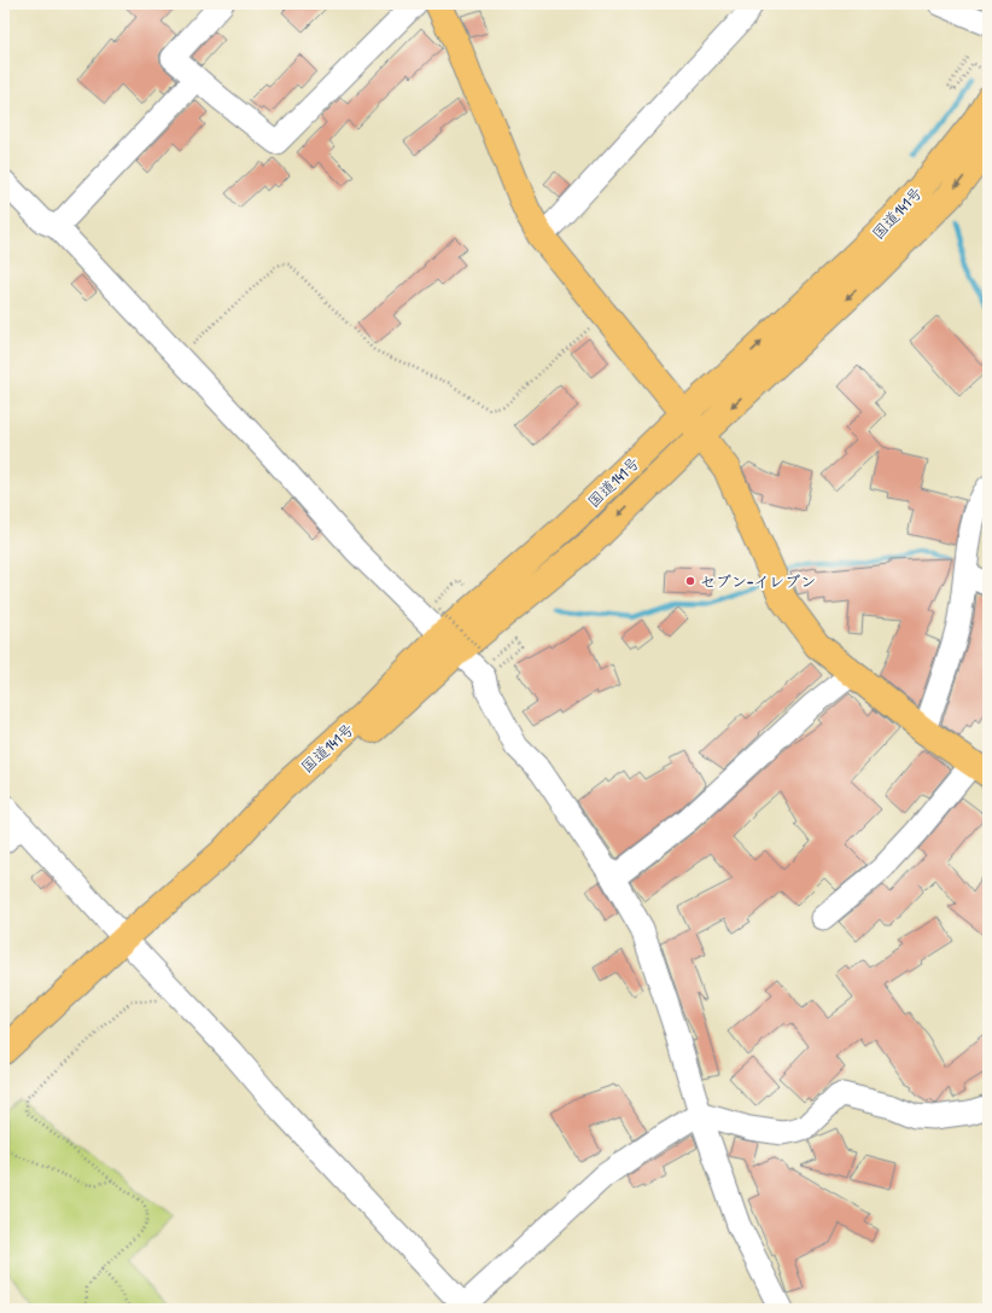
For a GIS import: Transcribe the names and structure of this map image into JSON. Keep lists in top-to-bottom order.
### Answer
{
  "streets": {
    "main road": ["国道141号"]
  },
  "places": ["セブン-イレブン"]
}
